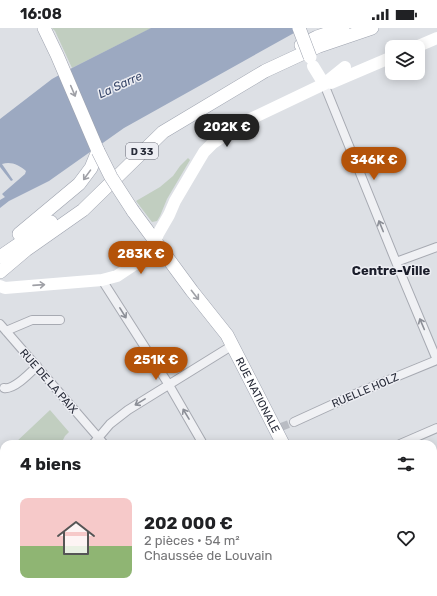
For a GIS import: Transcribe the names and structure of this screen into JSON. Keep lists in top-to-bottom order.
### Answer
{
  "streets": {
    "main road": ["D 33", "RUE NATIONALE"],
    "street": ["RUE DE LA PAIX", "RUELLE HOLZ"]
  },
  "one_way": ["RUE NATIONALE"],
  "districts": ["Centre-Ville"],
  "water": ["La Sarre"],
  "page": {
    "status": "16:08",
    "price": [
      "202K €",
      "346K €",
      "283K €",
      "251K €"
    ],
    "heading": "4 biens",
    "list": [
      {
        "name": "202 000 €",
        "note": "2 pièces · 54 m² · Chaussée de Louvain"
      }
    ]
  }
}
